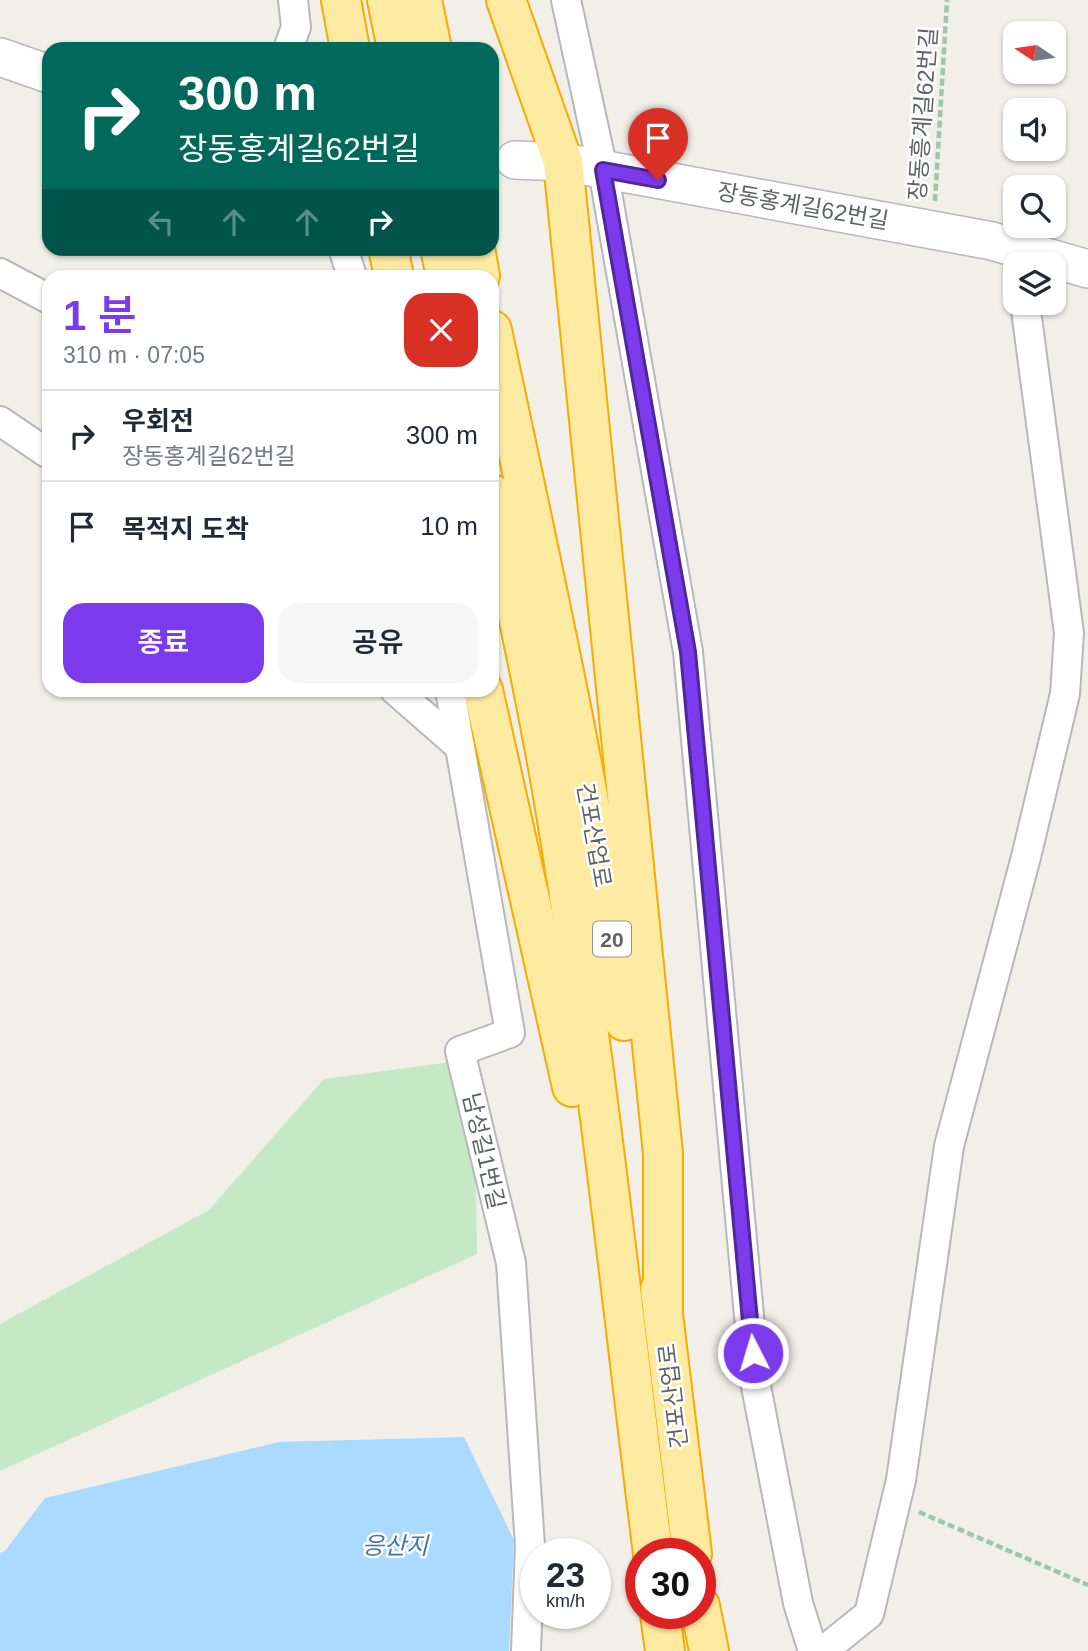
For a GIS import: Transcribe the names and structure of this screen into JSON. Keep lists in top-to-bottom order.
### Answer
{
  "streets": {
    "highway": ["건포산업로", "20"],
    "street": ["장동홍계길62번길", "남성길1번길"],
    "path": ["장동흥계길62번길"]
  },
  "crossings": [
    ["장동흥계길62번길", "장동홍계길62번길"]
  ],
  "water": ["응산지"],
  "north": "left",
  "page": {
    "turn": ["300 m", "장동홍계길62번길"],
    "heading": ["1 분", "310 m · 07:05"],
    "list": [
      {
        "name": "우회전",
        "note": "장동홍계길62번길",
        "value": "300 m"
      },
      {
        "name": "목적지 도착",
        "value": "10 m"
      }
    ],
    "buttons": ["종료", "공유"],
    "speed": "23 km/h",
    "limit": "30"
  }
}
